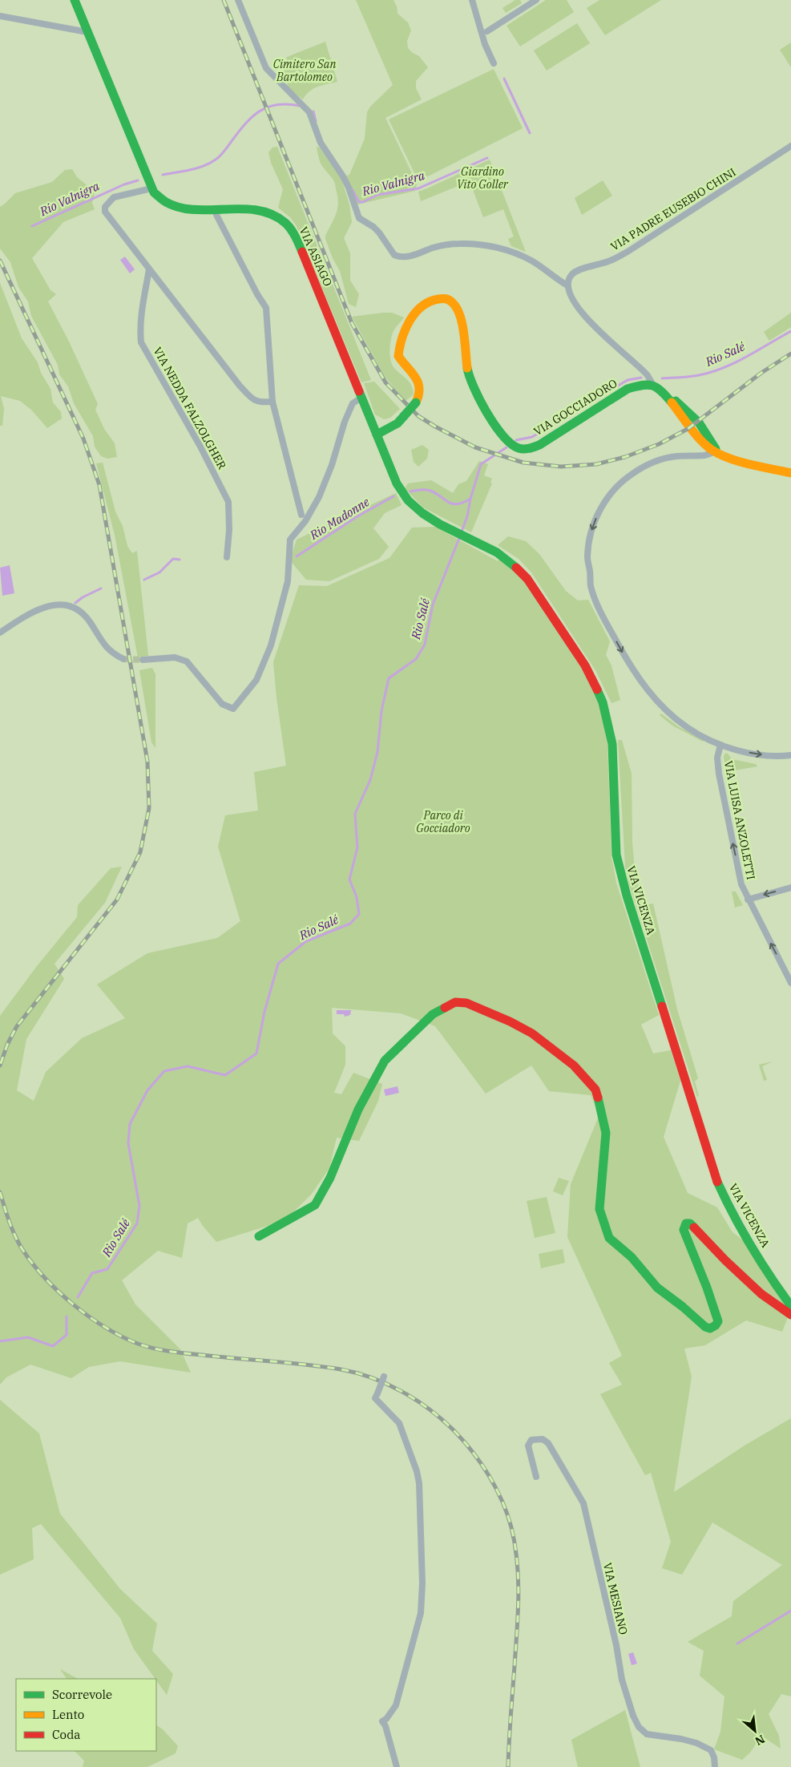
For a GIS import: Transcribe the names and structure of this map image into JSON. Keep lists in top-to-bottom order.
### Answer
{
  "streets": {
    "street": [
      "VIA PADRE EUSEBIO CHINI",
      "VIA ASIAGO",
      "VIA GOCCIADORO",
      "VIA NEDDA FALZOLGHER",
      "VIA LUISA ANZOLETTI",
      "VIA VICENZA",
      "VIA MESIANO"
    ]
  },
  "crossings": [
    ["VIA ASIAGO", "VIA GOCCIADORO"],
    ["VIA ASIAGO", "VIA VICENZA"]
  ],
  "one_way": ["VIA LUISA ANZOLETTI"],
  "water": ["Rio Valnigra", "Rio Salé", "Rio Madonne"],
  "parks": ["Cimitero San Bartolomeo", "Giardino Vito Goller", "Parco di Gocciadoro"],
  "legend": ["Scorrevole", "Lento", "Coda"],
  "north": "bottom right"
}
